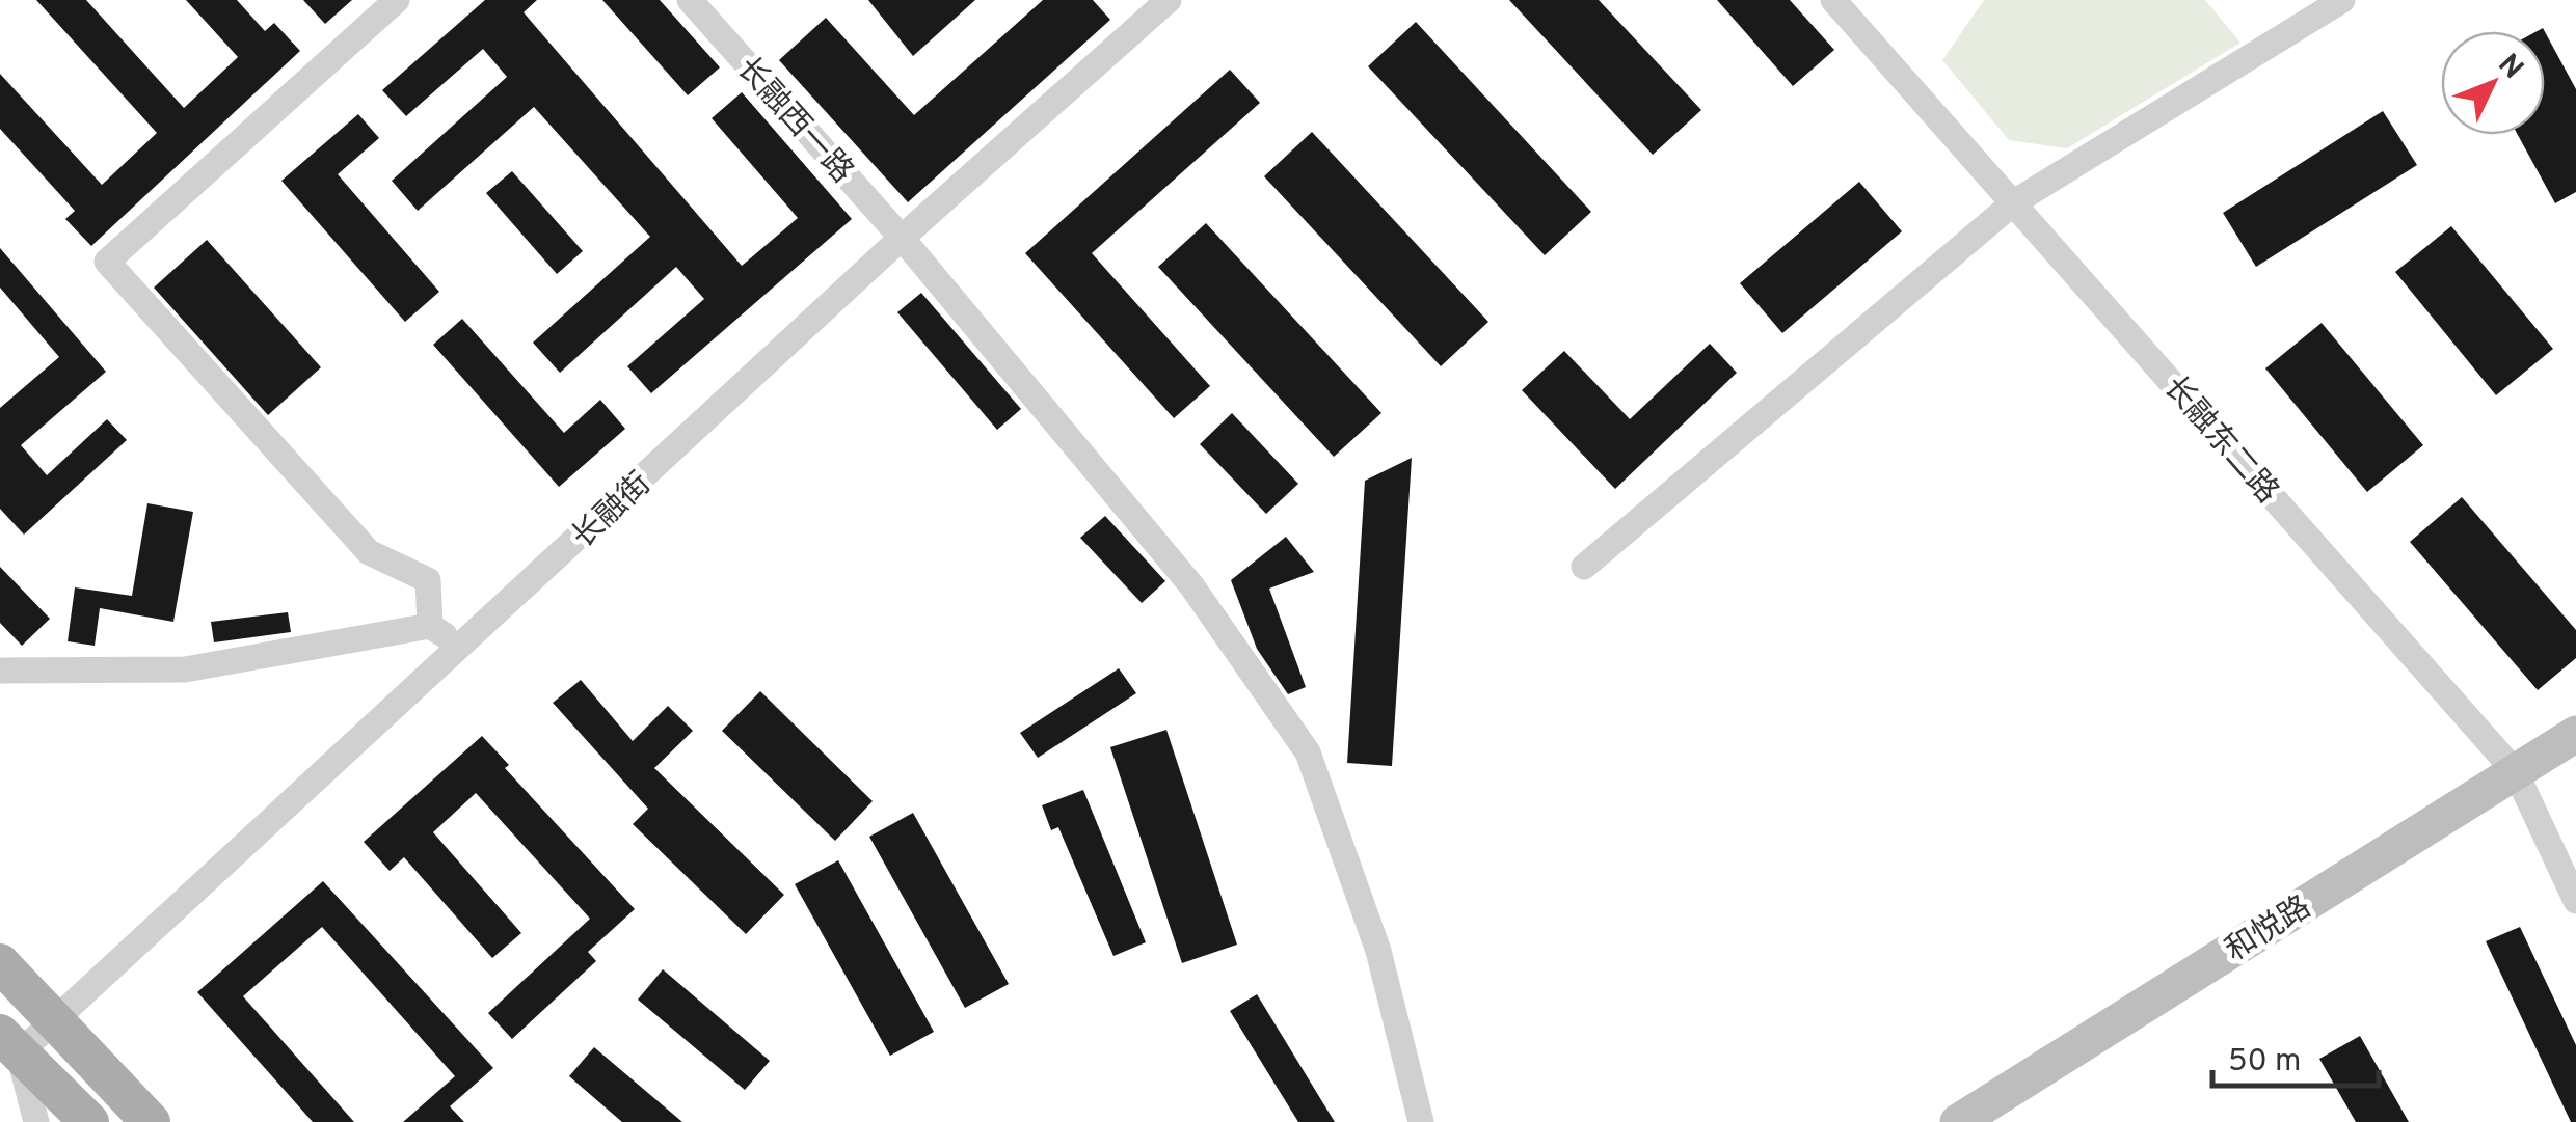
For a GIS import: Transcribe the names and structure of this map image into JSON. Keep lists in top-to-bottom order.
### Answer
{
  "streets": {
    "street": [
      "长融西一路",
      "长融东二路",
      "长融街",
      "和悦路"
    ]
  },
  "crossings": [
    ["长融西一路", "长融街"],
    ["长融东二路", "和悦路"]
  ],
  "scale_bar": "50 m",
  "north": "top right"
}
